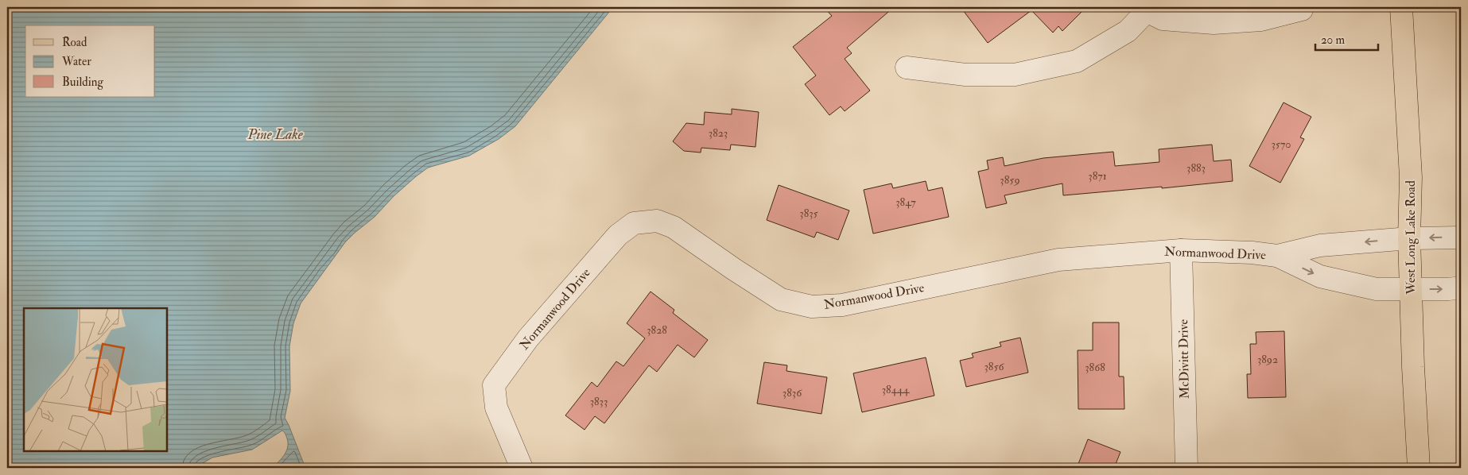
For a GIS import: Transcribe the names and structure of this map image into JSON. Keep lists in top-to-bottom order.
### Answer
{
  "streets": {
    "main road": ["West Long Lake Road"],
    "street": ["Normanwood Drive", "McDivitt Drive"]
  },
  "crossings": [
    ["West Long Lake Road", "Normanwood Drive"],
    ["Normanwood Drive", "McDivitt Drive"]
  ],
  "water": ["Pine Lake"],
  "house_numbers": [
    "3823",
    "3570",
    "3883",
    "3871",
    "3859",
    "3847",
    "3835",
    "3828",
    "3892",
    "3856",
    "3868",
    "38444",
    "3836",
    "3833"
  ],
  "legend": ["Road", "Water", "Building"],
  "scale_bar": "20 m"
}
